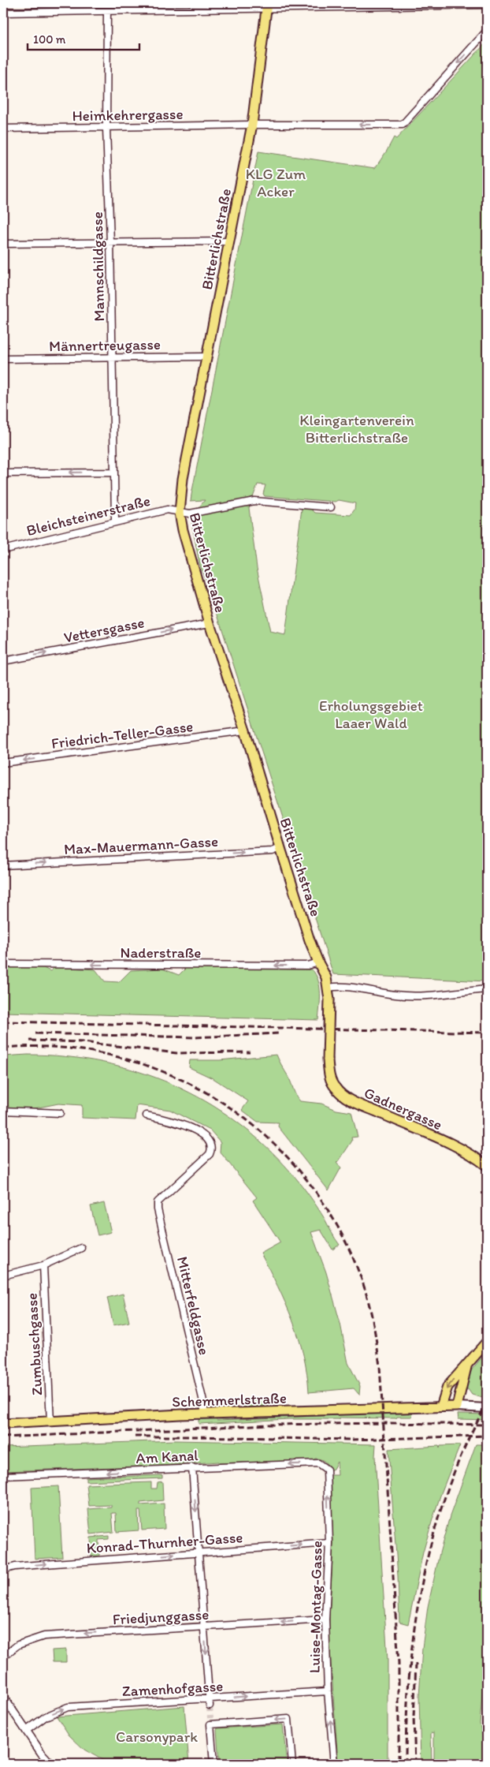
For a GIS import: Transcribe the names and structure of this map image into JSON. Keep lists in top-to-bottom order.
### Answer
{
  "streets": {
    "main road": ["Bitterlichstraße", "Gadnergasse", "Schemmerlstraße"],
    "street": [
      "Heimkehrergasse",
      "Mannschildgasse",
      "Männertreugasse",
      "Bleichsteinerstraße",
      "Vettersgasse",
      "Friedrich-Teller-Gasse",
      "Max-Mauermann-Gasse",
      "Naderstraße",
      "Mitterfeldgasse",
      "Zumbuschgasse",
      "Am Kanal",
      "Konrad-Thurnher-Gasse",
      "Luise-Montag-Gasse",
      "Friedjunggasse",
      "Zamenhofgasse"
    ]
  },
  "crossings": [
    ["Heimkehrergasse", "Bitterlichstraße"],
    ["Heimkehrergasse", "Mannschildgasse"],
    ["Bitterlichstraße", "Männertreugasse"],
    ["Bitterlichstraße", "Bleichsteinerstraße"],
    ["Bitterlichstraße", "Vettersgasse"],
    ["Bitterlichstraße", "Friedrich-Teller-Gasse"],
    ["Bitterlichstraße", "Max-Mauermann-Gasse"],
    ["Bitterlichstraße", "Naderstraße"],
    ["Bitterlichstraße", "Gadnergasse"],
    ["Mannschildgasse", "Männertreugasse"],
    ["Mannschildgasse", "Bleichsteinerstraße"],
    ["Mitterfeldgasse", "Schemmerlstraße"],
    ["Zumbuschgasse", "Schemmerlstraße"],
    ["Am Kanal", "Luise-Montag-Gasse"],
    ["Konrad-Thurnher-Gasse", "Luise-Montag-Gasse"],
    ["Luise-Montag-Gasse", "Friedjunggasse"],
    ["Luise-Montag-Gasse", "Zamenhofgasse"]
  ],
  "one_way": [
    "Heimkehrergasse",
    "Vettersgasse",
    "Friedrich-Teller-Gasse",
    "Max-Mauermann-Gasse",
    "Naderstraße",
    "Am Kanal",
    "Konrad-Thurnher-Gasse",
    "Luise-Montag-Gasse",
    "Friedjunggasse",
    "Zamenhofgasse"
  ],
  "parks": [
    "KLG Zum Acker",
    "Kleingartenverein Bitterlichstraße",
    "Erholungsgebiet Laaer Wald",
    "Carsonypark"
  ],
  "scale_bar": "100 m"
}
